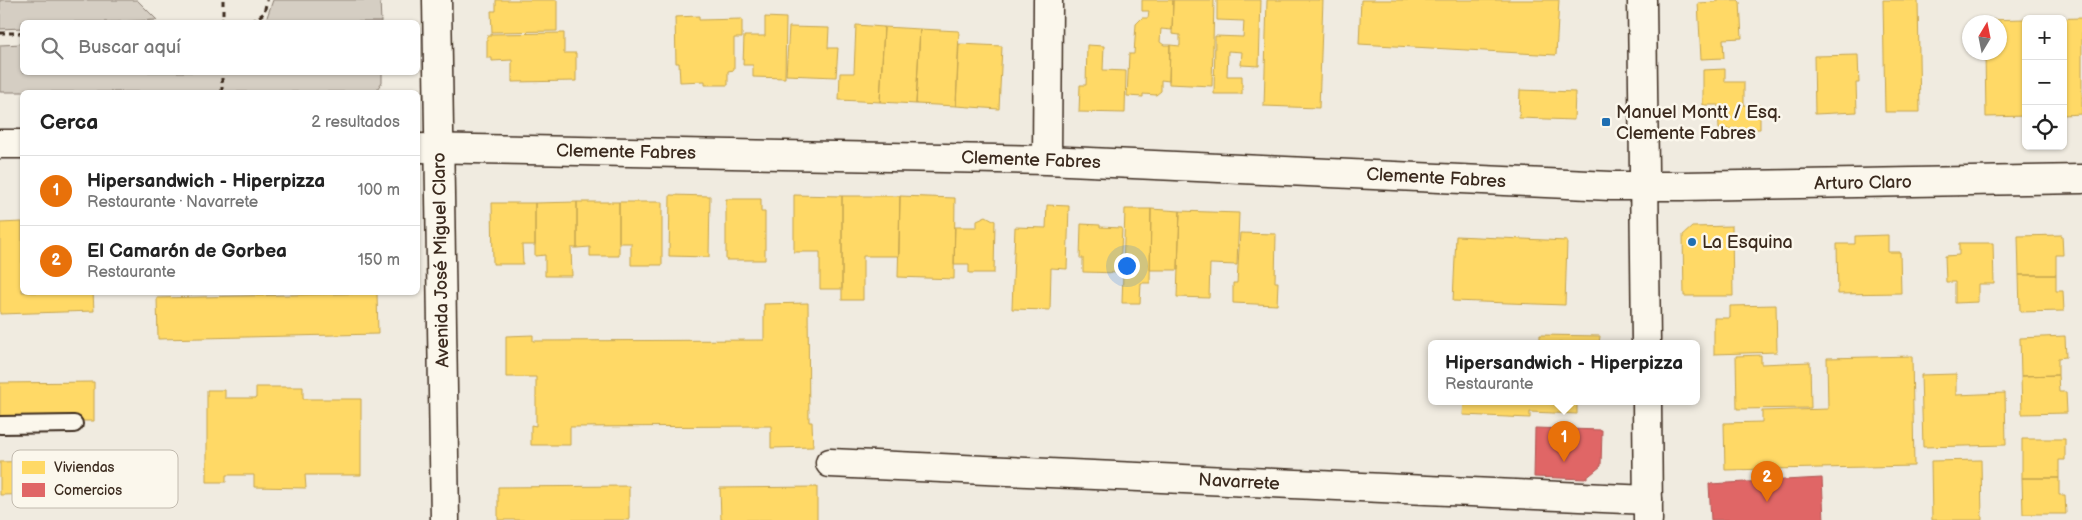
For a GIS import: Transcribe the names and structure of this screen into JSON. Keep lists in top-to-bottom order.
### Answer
{
  "streets": {
    "street": [
      "Clemente Fabres",
      "Arturo Claro",
      "Avenida José Miguel Claro",
      "Navarrete"
    ]
  },
  "crossings": [
    ["Clemente Fabres", "Arturo Claro"],
    ["Clemente Fabres", "Avenida José Miguel Claro"]
  ],
  "places": {
    "transit": ["Manuel Montt / Esq. Clemente Fabres"],
    "other": ["La Esquina"]
  },
  "legend": ["Viviendas", "Comercios"],
  "north": "top",
  "page": {
    "map_buttons": ["+", "−"],
    "search": "Buscar aquí",
    "heading": ["Cerca", "2 resultados"],
    "list": [
      {
        "mark": "1",
        "name": "Hipersandwich - Hiperpizza",
        "note": "Restaurante · Navarrete",
        "value": "100 m"
      },
      {
        "mark": "2",
        "name": "El Camarón de Gorbea",
        "note": "Restaurante",
        "value": "150 m"
      }
    ],
    "popup": ["Hipersandwich - Hiperpizza", "Restaurante"],
    "pins": ["1", "2"]
  }
}
